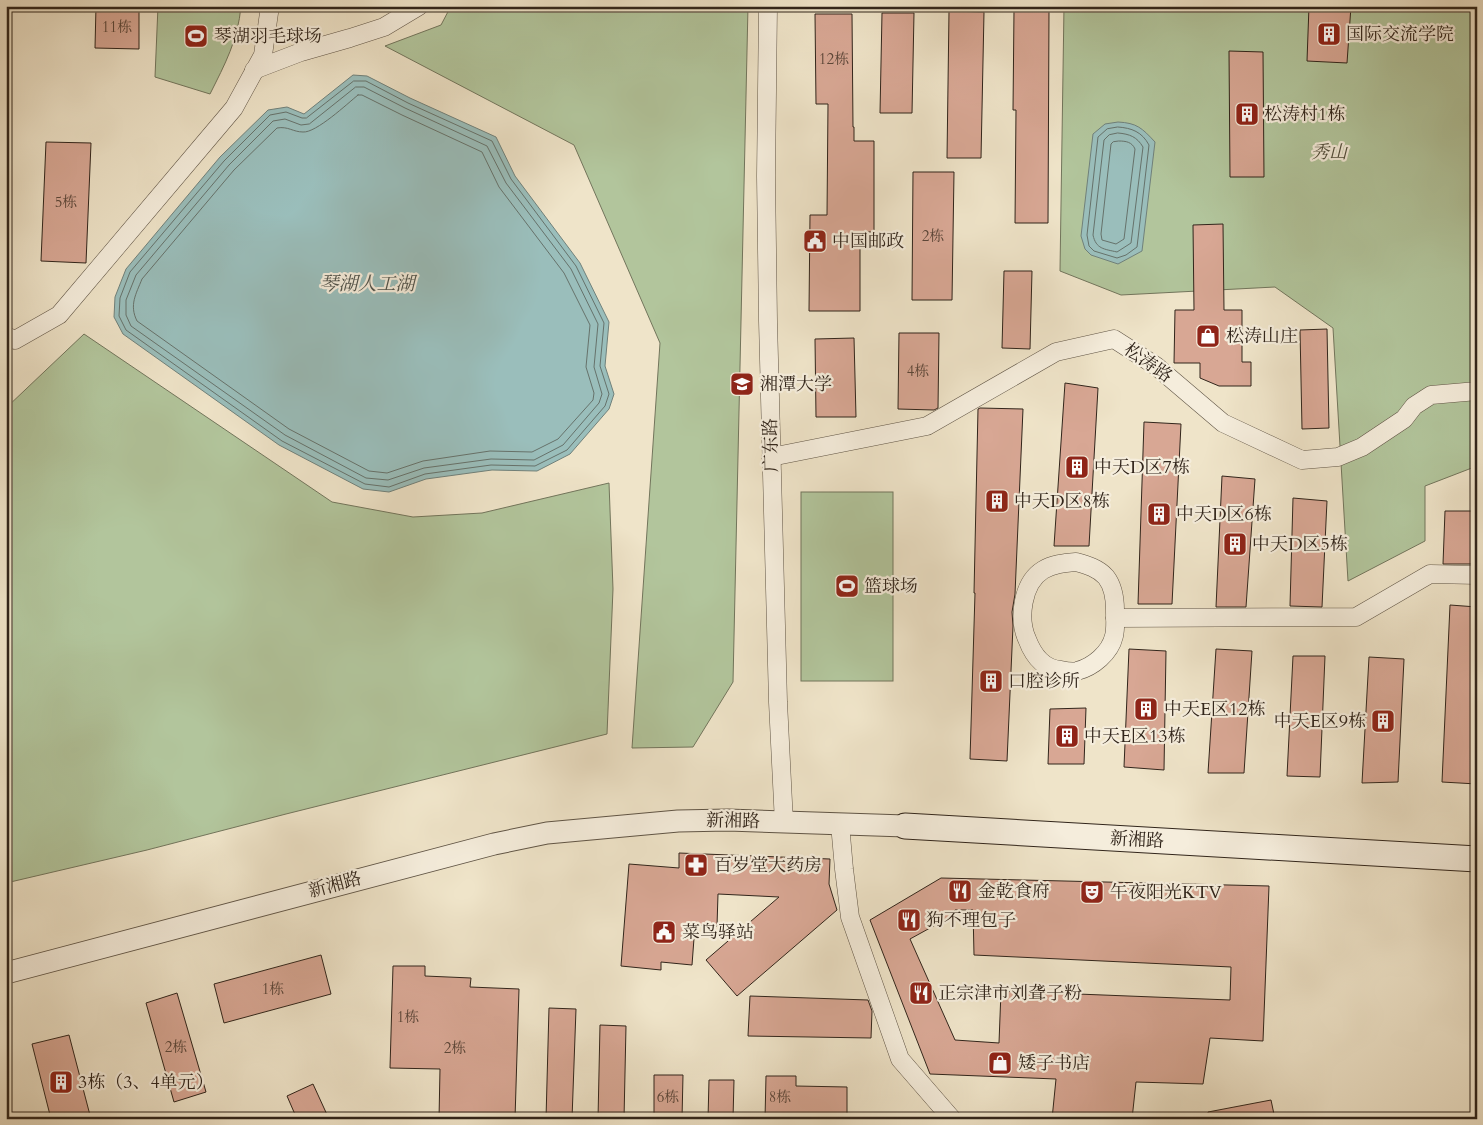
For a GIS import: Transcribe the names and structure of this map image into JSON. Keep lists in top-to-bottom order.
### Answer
{
  "streets": {
    "main road": ["新湘路"],
    "street": ["松涛路", "广东路"]
  },
  "crossings": [
    ["松涛路", "广东路"],
    ["广东路", "新湘路"]
  ],
  "water": ["琴湖人工湖"],
  "parks": ["秀山"],
  "places": {
    "building": [
      "国际交流学院",
      "松涛村1栋",
      "中天D区7栋",
      "中天D区8栋",
      "中天D区6栋",
      "中天D区5栋",
      "口腔诊所",
      "中天E区12栋",
      "中天E区9栋",
      "中天E区13栋",
      "3栋（3、4单元）"
    ],
    "sports": ["琴湖羽毛球场", "篮球场"],
    "public building": ["中国邮政", "菜鸟驿站"],
    "shop": ["松涛山庄", "矮子书店"],
    "school or university": ["湘潭大学"],
    "pharmacy": ["百岁堂大药房"],
    "restaurant": ["金乾食府", "狗不理包子", "正宗津市刘聋子粉"],
    "theatre": ["午夜阳光KTV"]
  },
  "house_numbers": [
    "11栋",
    "12栋",
    "5栋",
    "2栋",
    "4栋",
    "1栋",
    "1栋",
    "2栋",
    "2栋",
    "6栋",
    "8栋"
  ]
}
